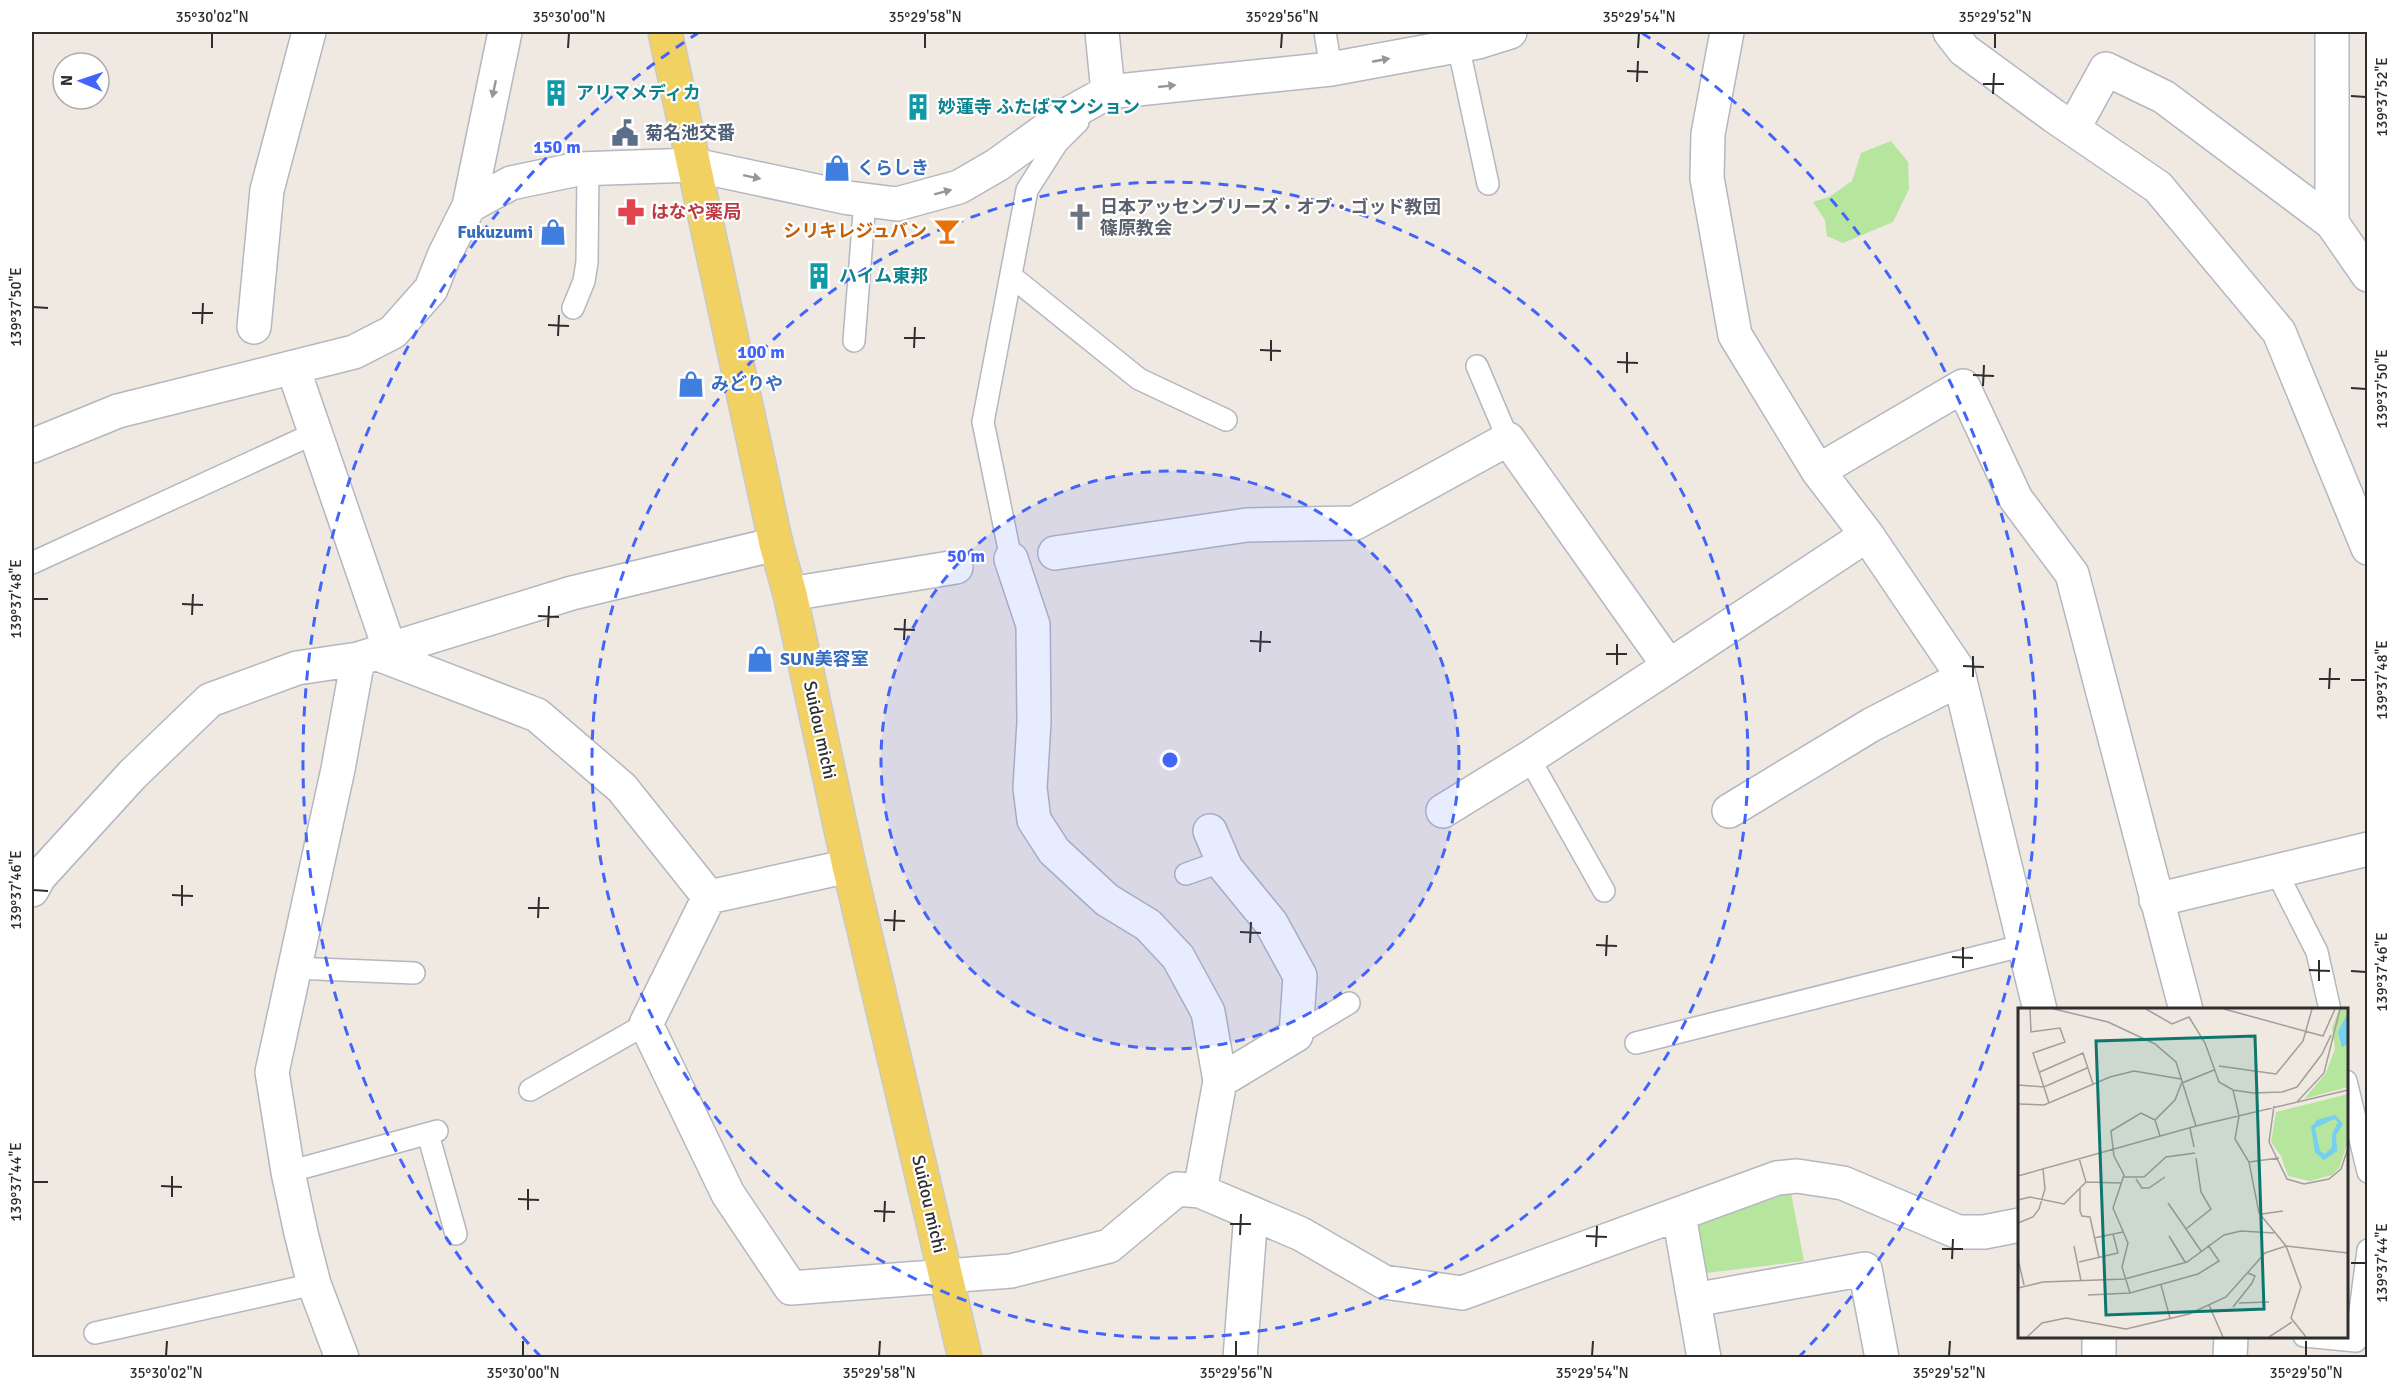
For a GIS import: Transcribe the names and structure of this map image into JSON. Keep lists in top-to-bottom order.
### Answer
{
  "streets": {
    "main road": ["Suidou michi"]
  },
  "places": {
    "building": ["アリマメディカ", "妙蓮寺 ふたばマンション", "ハイム東邦"],
    "public building": ["菊名池交番"],
    "shop": [
      "くらしき",
      "Fukuzumi",
      "みどりや",
      "SUN美容室"
    ],
    "pharmacy": ["はなや薬局"],
    "church": ["日本アッセンブリーズ・オブ・ゴッド教団 篠原教会"],
    "bar": ["シリキレジュバン"]
  },
  "north": "left",
  "coordinates": [
    "35°30'02\"N",
    "35°30'00\"N",
    "35°29'58\"N",
    "35°29'56\"N",
    "35°29'54\"N",
    "35°29'52\"N",
    "139°37'52\"E",
    "139°37'50\"E",
    "139°37'48\"E",
    "139°37'46\"E",
    "139°37'44\"E",
    "35°29'50\"N"
  ],
  "rings": ["150 m", "100 m", "50 m"]
}
